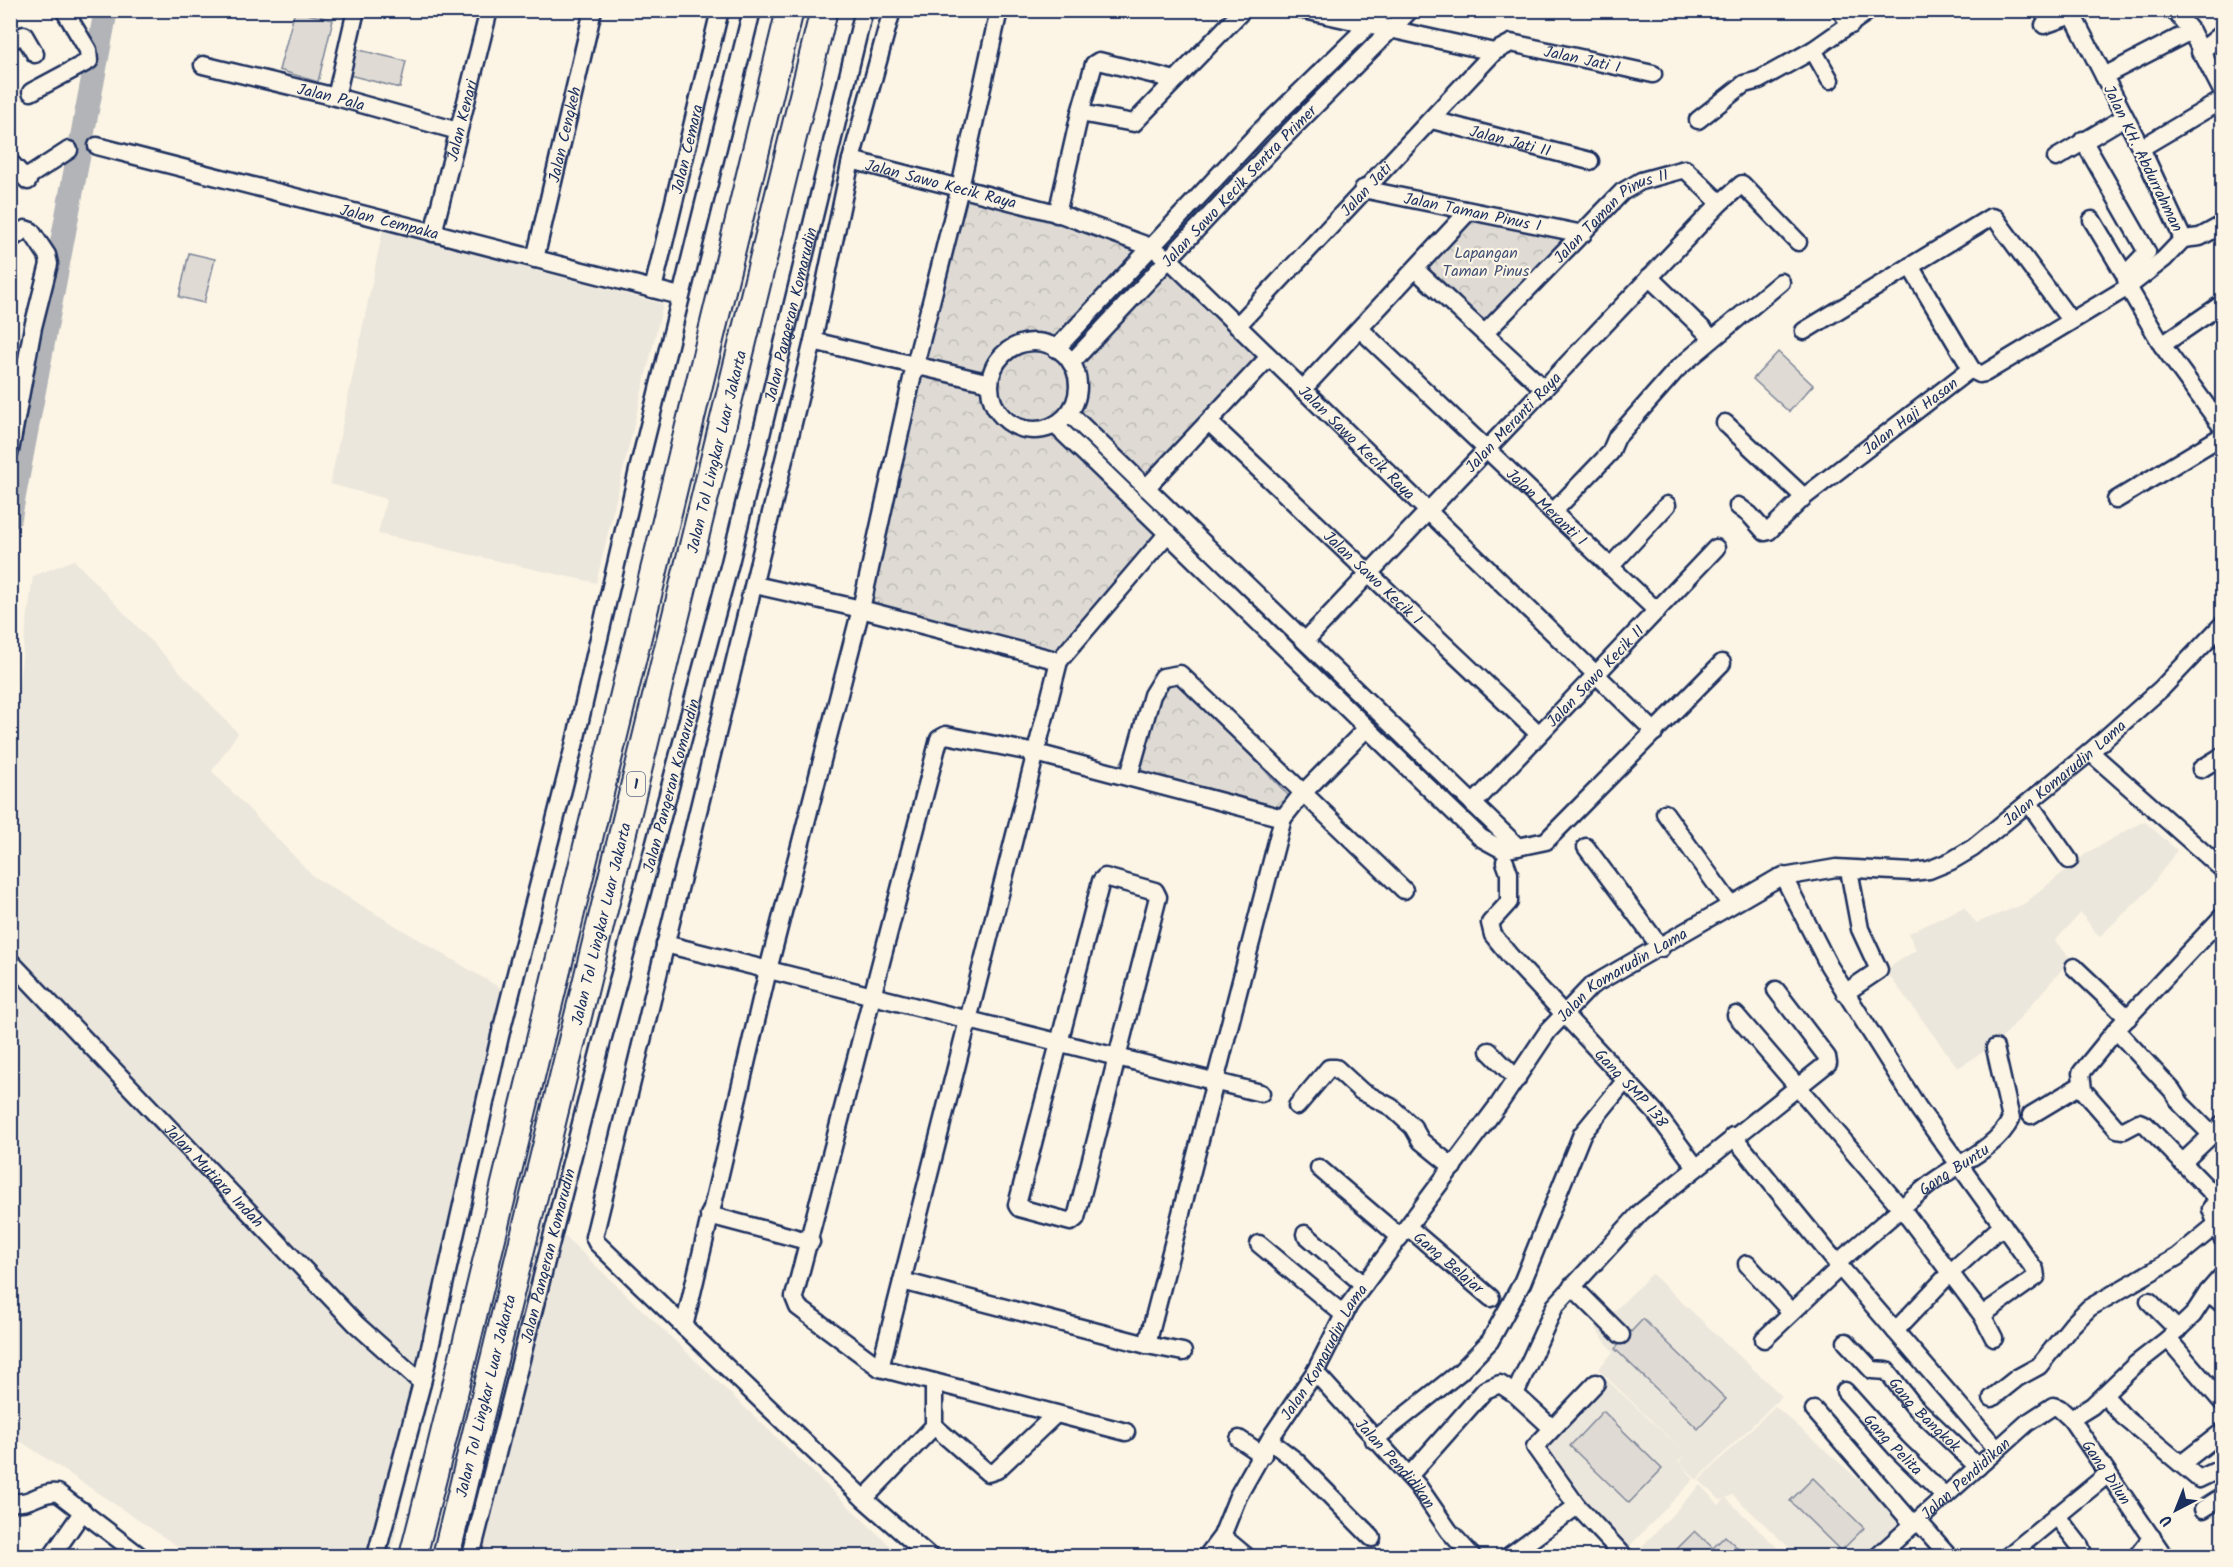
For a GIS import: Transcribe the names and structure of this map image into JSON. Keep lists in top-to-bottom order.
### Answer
{
  "streets": {
    "highway": ["Jalan Tol Lingkar Luar Jakarta", "1"],
    "street": [
      "Jalan Jati I",
      "Jalan Pala",
      "Jalan Kenari",
      "Jalan Cengkeh",
      "Jalan Jati II",
      "Jalan Cemara",
      "Jalan KH. Abdurrahman",
      "Jalan Sawo Kecik Raya",
      "Jalan Sawo Kecik Sentra Primer",
      "Jalan Jati",
      "Jalan Taman Pinus I",
      "Jalan Taman Pinus II",
      "Jalan Cempaka",
      "Jalan Pangeran Komarudin",
      "Jalan Haji Hasan",
      "Jalan Meranti Raya",
      "Jalan Meranti I",
      "Jalan Sawo Kecik I",
      "Jalan Sawo Kecik II",
      "Jalan Komarudin Lama",
      "Gang SMP 138",
      "Gang Buntu",
      "Jalan Mutiara Indah",
      "Gang Belajar",
      "Gang Bangkok",
      "Gang Pelita",
      "Jalan Pendidikan",
      "Gang Dilun"
    ]
  },
  "crossings": [
    ["Jalan Jati I", "Jalan Jati"],
    ["Jalan Pala", "Jalan Kenari"],
    ["Jalan Kenari", "Jalan Cempaka"],
    ["Jalan Cengkeh", "Jalan Cempaka"],
    ["Jalan Jati II", "Jalan Jati"],
    ["Jalan Cemara", "Jalan Cempaka"],
    ["Jalan KH. Abdurrahman", "Jalan Haji Hasan"],
    ["Jalan Sawo Kecik Raya", "Jalan Sawo Kecik Sentra Primer"],
    ["Jalan Sawo Kecik Raya", "Jalan Jati"],
    ["Jalan Sawo Kecik Raya", "Jalan Meranti Raya"],
    ["Jalan Sawo Kecik Raya", "Jalan Sawo Kecik II"],
    ["Jalan Jati", "Jalan Taman Pinus I"],
    ["Jalan Taman Pinus I", "Jalan Taman Pinus II"],
    ["Jalan Taman Pinus II", "Jalan Meranti Raya"],
    ["Jalan Meranti Raya", "Jalan Meranti I"],
    ["Jalan Meranti Raya", "Jalan Sawo Kecik I"],
    ["Jalan Meranti I", "Jalan Sawo Kecik II"],
    ["Jalan Sawo Kecik I", "Jalan Sawo Kecik II"],
    ["Jalan Komarudin Lama", "Gang SMP 138"],
    ["Jalan Komarudin Lama", "Gang Belajar"],
    ["Jalan Komarudin Lama", "Jalan Pendidikan"],
    ["Gang Bangkok", "Jalan Pendidikan"],
    ["Gang Pelita", "Jalan Pendidikan"],
    ["Jalan Pendidikan", "Gang Dilun"]
  ],
  "parks": ["Lapangan Taman Pinus"],
  "north": "bottom left"
}
